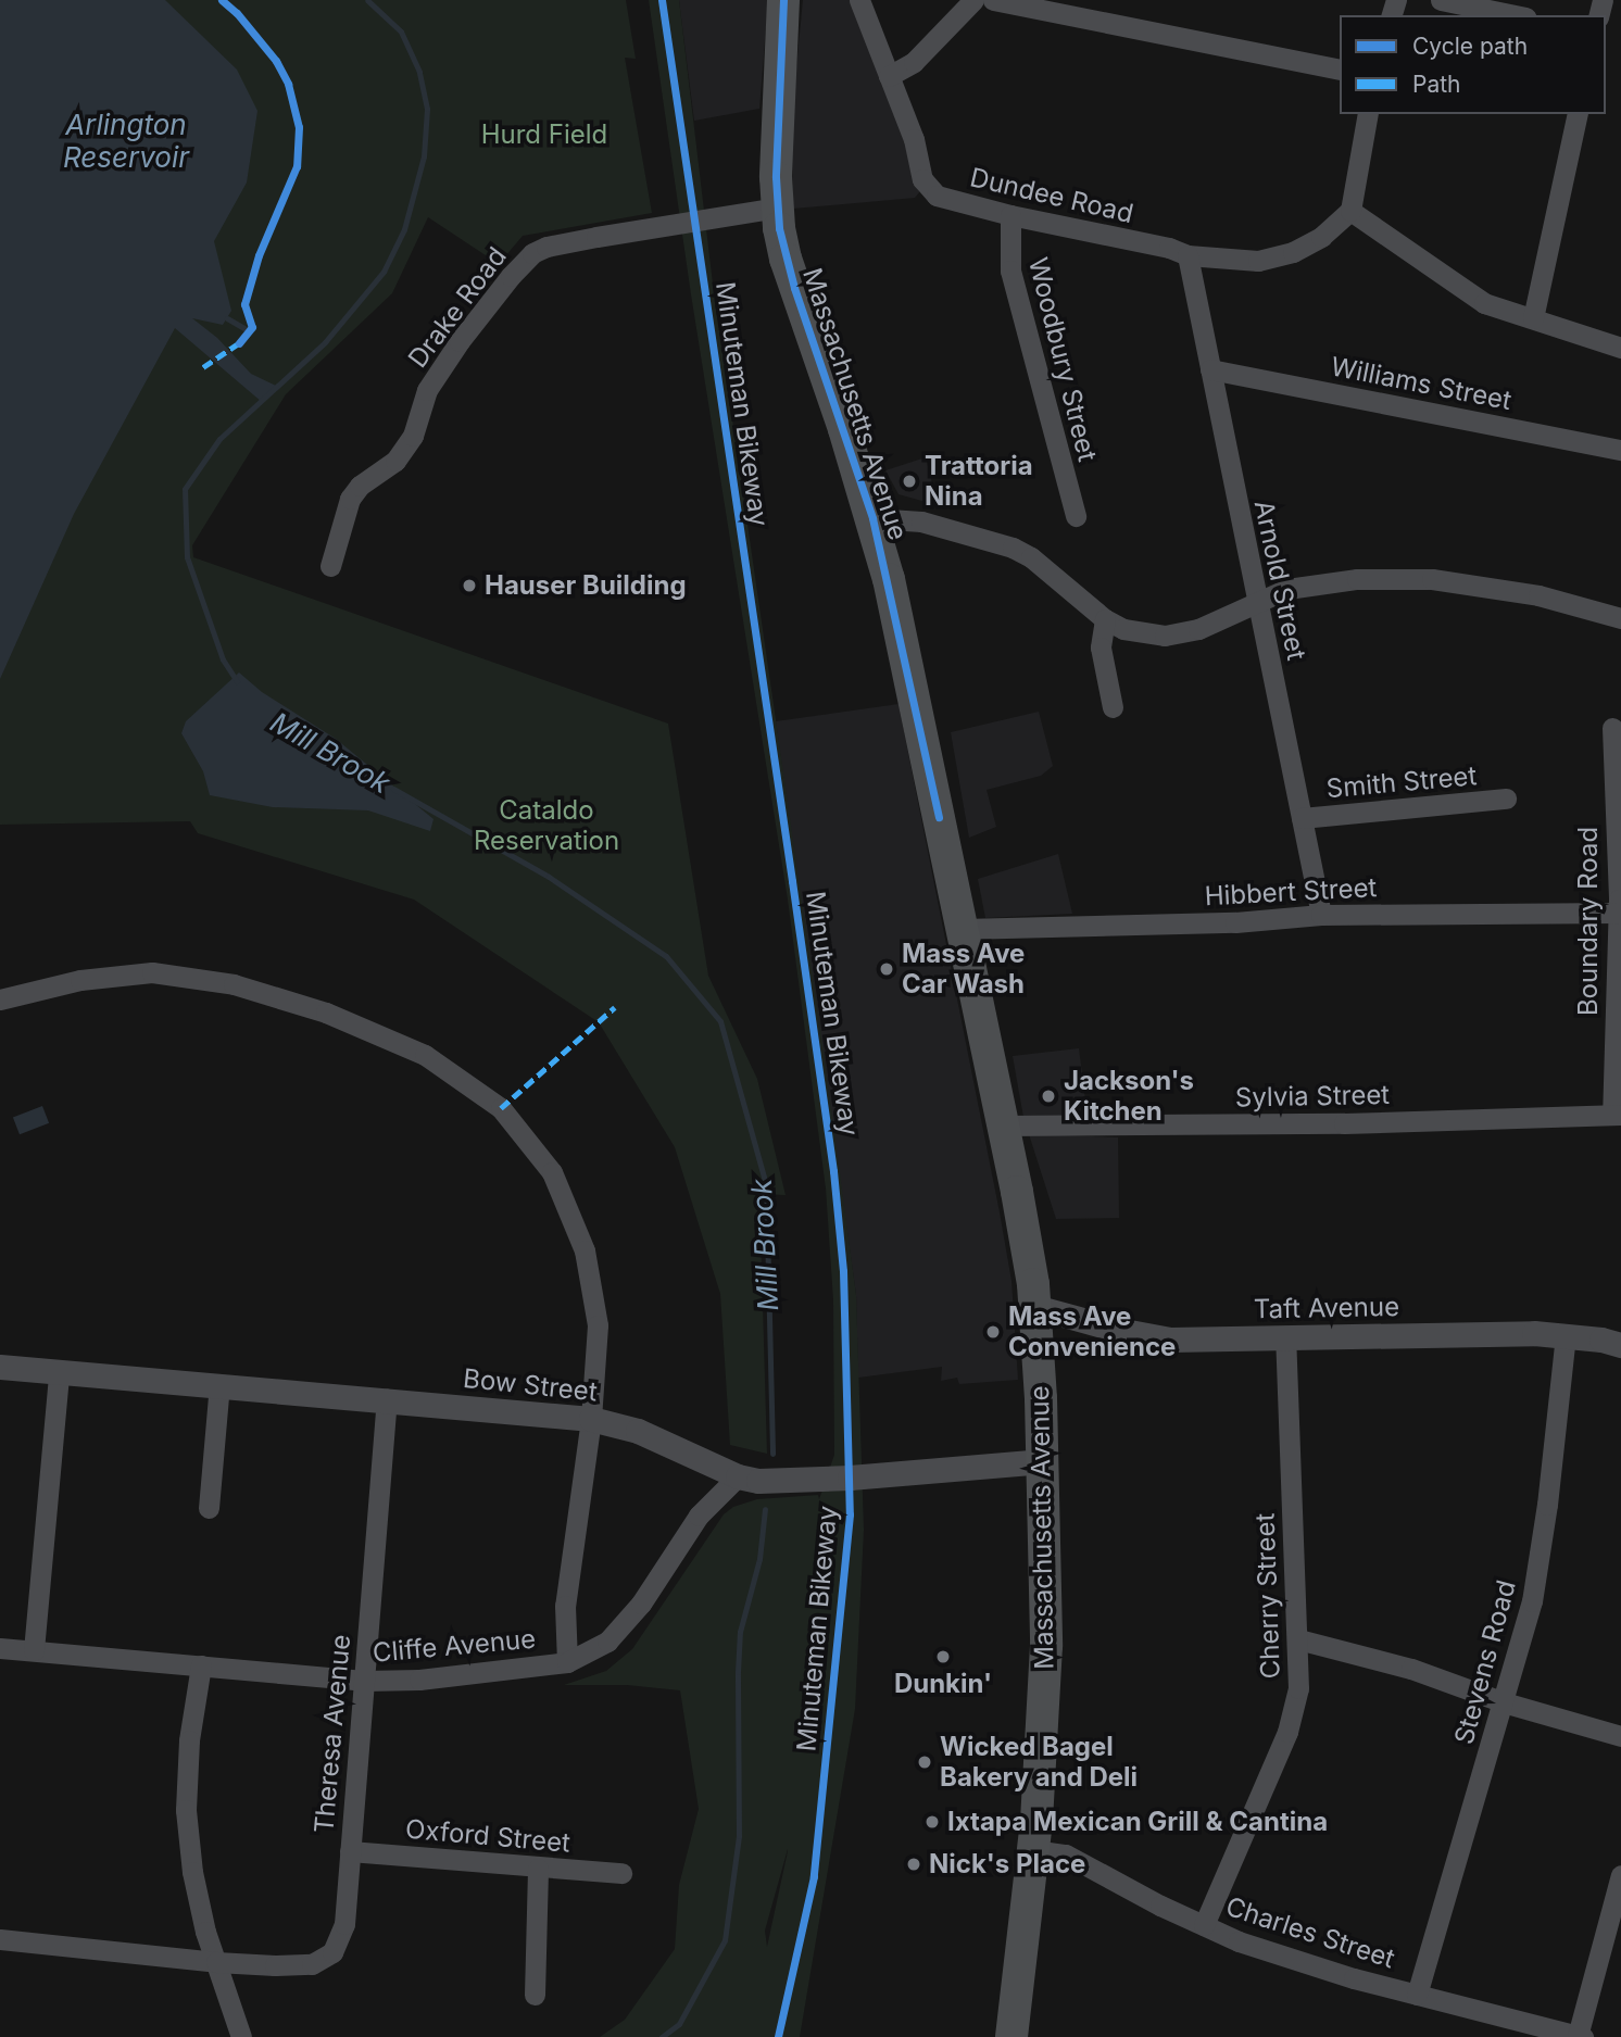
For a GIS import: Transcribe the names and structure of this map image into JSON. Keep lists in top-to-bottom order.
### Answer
{
  "streets": {
    "main road": ["Massachusetts Avenue"],
    "street": [
      "Dundee Road",
      "Drake Road",
      "Woodbury Street",
      "Williams Street",
      "Arnold Street",
      "Smith Street",
      "Hibbert Street",
      "Boundary Road",
      "Sylvia Street",
      "Taft Avenue",
      "Bow Street",
      "Cherry Street",
      "Cliffe Avenue",
      "Stevens Road",
      "Theresa Avenue",
      "Oxford Street",
      "Charles Street"
    ],
    "cycle path": ["Minuteman Bikeway"]
  },
  "crossings": [
    ["Dundee Road", "Woodbury Street"],
    ["Dundee Road", "Arnold Street"],
    ["Drake Road", "Massachusetts Avenue"],
    ["Williams Street", "Arnold Street"],
    ["Massachusetts Avenue", "Hibbert Street"],
    ["Massachusetts Avenue", "Sylvia Street"],
    ["Massachusetts Avenue", "Taft Avenue"],
    ["Massachusetts Avenue", "Bow Street"],
    ["Massachusetts Avenue", "Charles Street"],
    ["Arnold Street", "Smith Street"],
    ["Arnold Street", "Hibbert Street"],
    ["Hibbert Street", "Boundary Road"],
    ["Boundary Road", "Sylvia Street"],
    ["Taft Avenue", "Cherry Street"],
    ["Taft Avenue", "Stevens Road"],
    ["Bow Street", "Cliffe Avenue"],
    ["Bow Street", "Theresa Avenue"],
    ["Cherry Street", "Charles Street"],
    ["Cliffe Avenue", "Theresa Avenue"],
    ["Stevens Road", "Charles Street"],
    ["Theresa Avenue", "Oxford Street"]
  ],
  "water": ["Arlington Reservoir", "Mill Brook"],
  "parks": ["Hurd Field", "Cataldo Reservation"],
  "places": [
    "Trattoria Nina",
    "Hauser Building",
    "Mass Ave Car Wash",
    "Jackson's Kitchen",
    "Mass Ave Convenience",
    "Dunkin'",
    "Wicked Bagel Bakery and Deli",
    "Ixtapa Mexican Grill & Cantina",
    "Nick's Place"
  ],
  "legend": ["Cycle path", "Path"]
}
